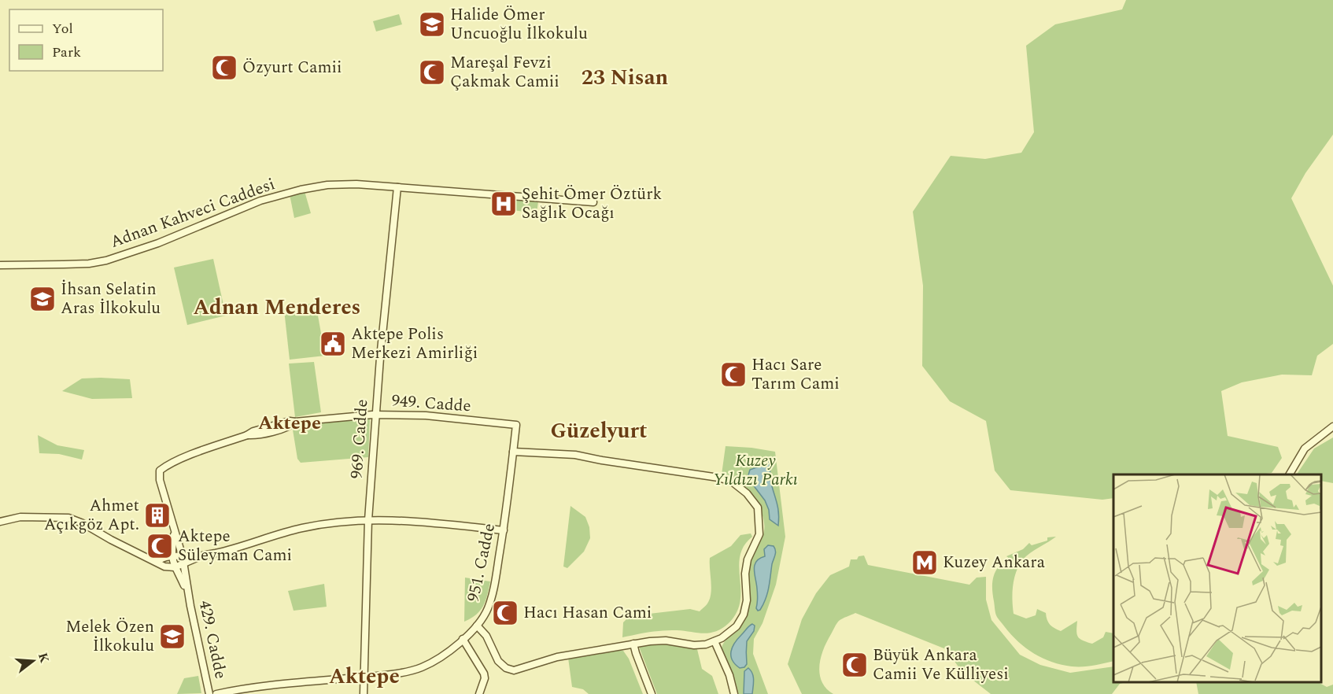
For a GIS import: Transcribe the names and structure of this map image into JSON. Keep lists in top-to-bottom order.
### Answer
{
  "streets": {
    "street": [
      "Adnan Kahveci Caddesi",
      "949. Cadde",
      "969. Cadde",
      "951. Cadde",
      "429. Cadde"
    ]
  },
  "crossings": [
    ["Adnan Kahveci Caddesi", "969. Cadde"],
    ["949. Cadde", "969. Cadde"],
    ["949. Cadde", "951. Cadde"],
    ["969. Cadde", "951. Cadde"]
  ],
  "districts": [
    "23 Nisan",
    "Adnan Menderes",
    "Aktepe",
    "Güzelyurt",
    "Aktepe"
  ],
  "parks": ["Kuzey Yıldızı Parkı"],
  "places": {
    "school or university": ["Halide Ömer Uncuoğlu İlkokulu", "İhsan Selatin Aras İlkokulu", "Melek Özen İlkokulu"],
    "mosque": [
      "Özyurt Camii",
      "Mareşal Fevzi Çakmak Camii",
      "Hacı Sare Tarım Cami",
      "Aktepe Süleyman Cami",
      "Hacı Hasan Cami",
      "Büyük Ankara Camii Ve Külliyesi"
    ],
    "hospital": ["Şehit Ömer Öztürk Sağlık Ocağı"],
    "public building": ["Aktepe Polis Merkezi Amirliği"],
    "building": ["Ahmet Açıkgöz Apt."],
    "metro station": ["Kuzey Ankara"]
  },
  "legend": ["Yol", "Park"],
  "north": "right"
}
